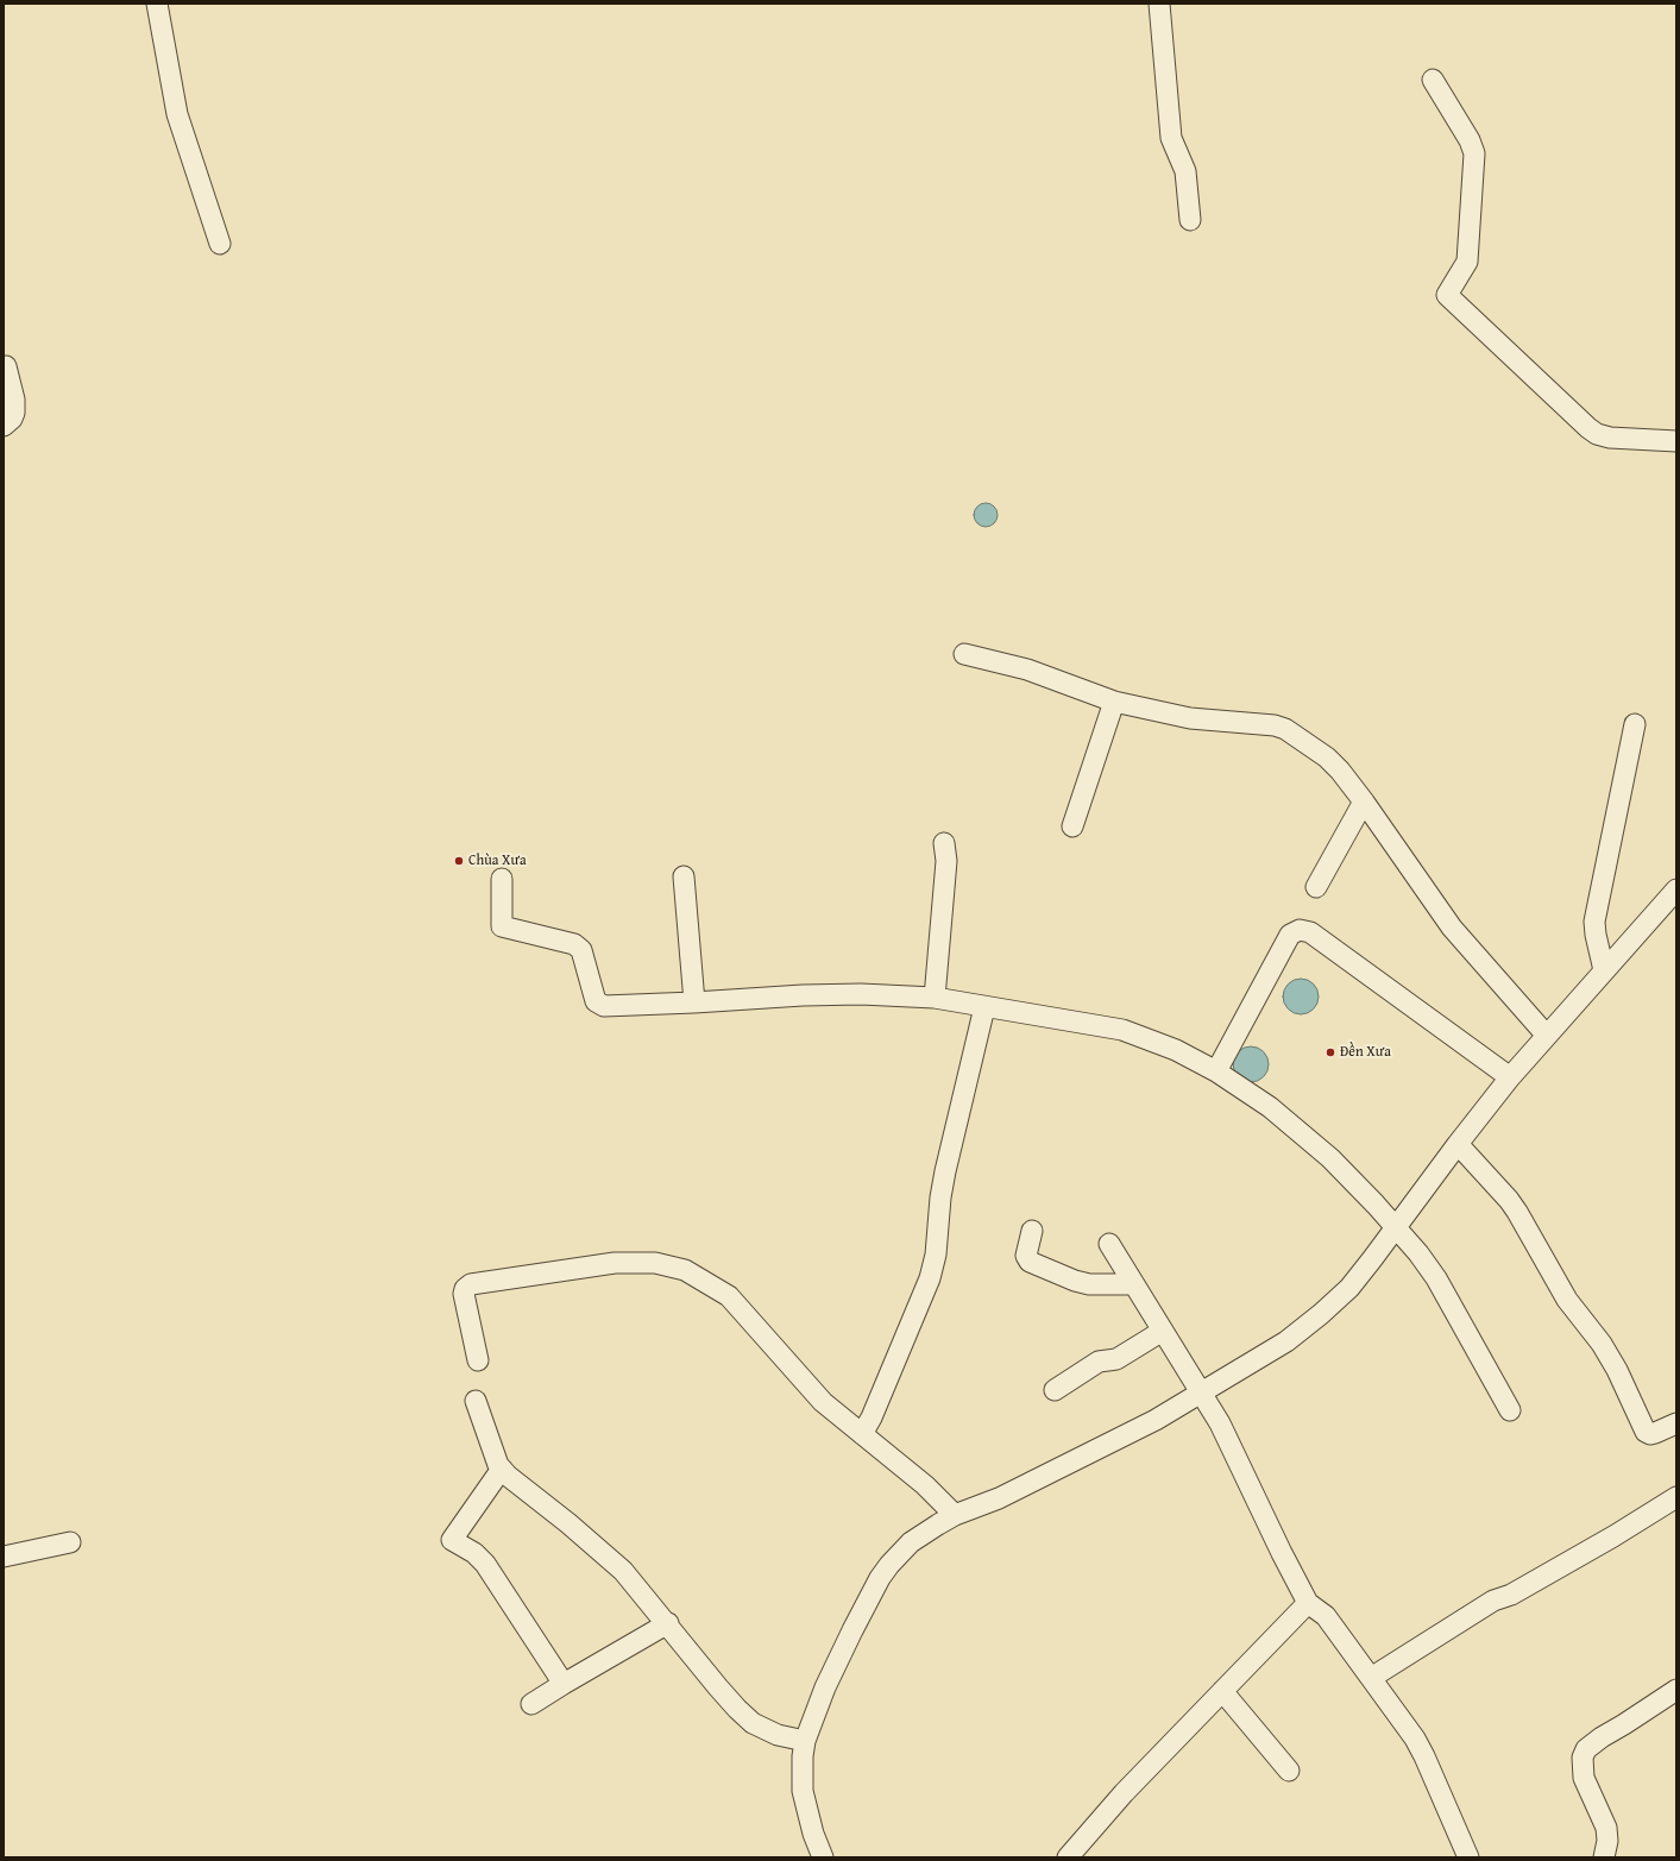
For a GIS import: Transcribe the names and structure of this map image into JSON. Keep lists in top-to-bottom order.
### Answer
{
  "places": ["Chùa Xưa", "Đền Xưa"]
}
